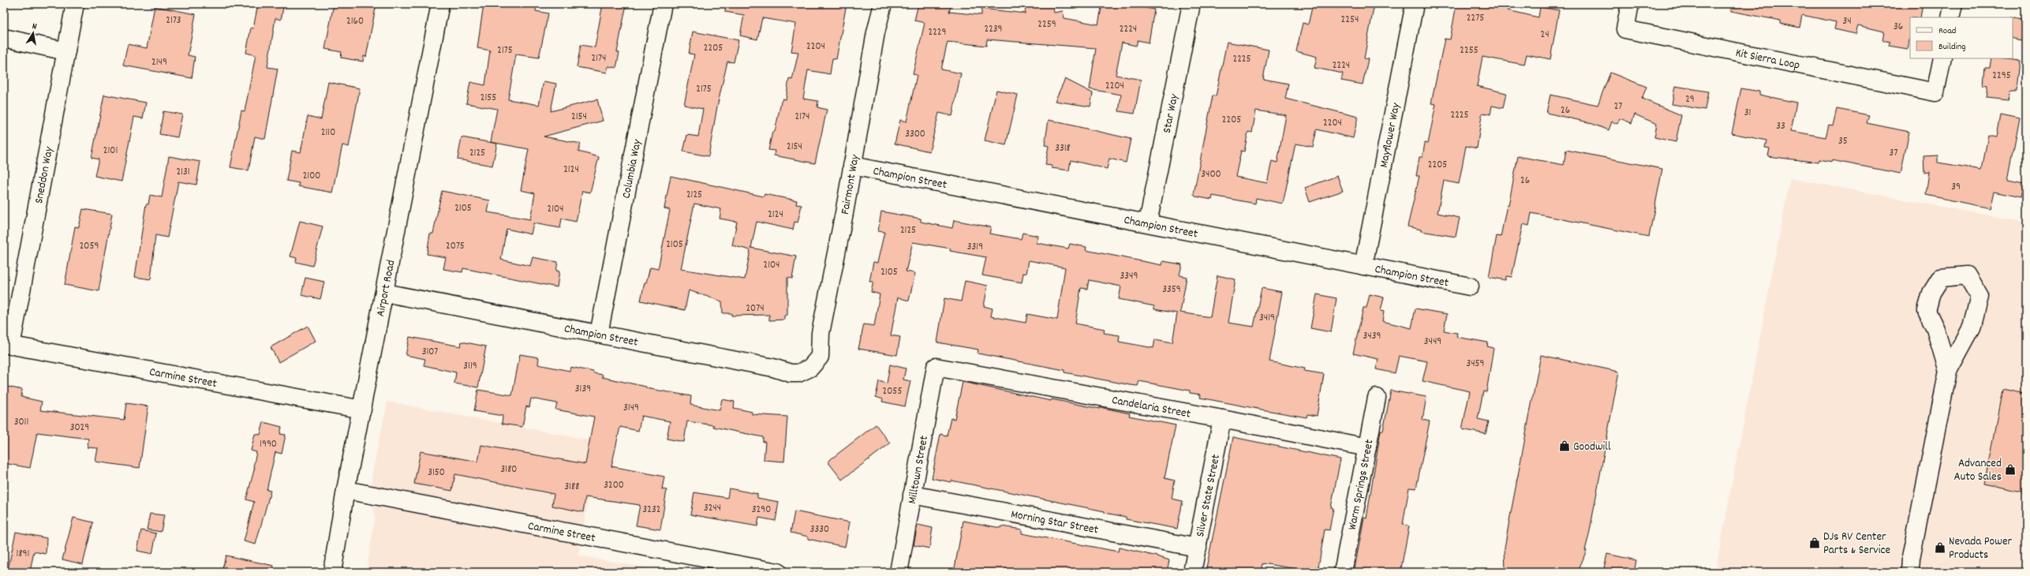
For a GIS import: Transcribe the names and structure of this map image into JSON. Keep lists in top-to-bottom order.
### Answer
{
  "streets": {
    "street": [
      "Kit Sierra Loop",
      "Star Way",
      "Mayflower Way",
      "Columbia Way",
      "Sneddon Way",
      "Champion Street",
      "Fairmont Way",
      "Airport Road",
      "Carmine Street",
      "Candelaria Street",
      "Milltown Street",
      "Warm Springs Street",
      "Silver State Street",
      "Morning Star Street"
    ]
  },
  "crossings": [
    ["Star Way", "Champion Street"],
    ["Mayflower Way", "Champion Street"],
    ["Columbia Way", "Champion Street"],
    ["Sneddon Way", "Carmine Street"],
    ["Champion Street", "Fairmont Way"],
    ["Champion Street", "Airport Road"],
    ["Airport Road", "Carmine Street"],
    ["Candelaria Street", "Milltown Street"],
    ["Candelaria Street", "Warm Springs Street"],
    ["Candelaria Street", "Silver State Street"],
    ["Milltown Street", "Morning Star Street"],
    ["Silver State Street", "Morning Star Street"]
  ],
  "places": {
    "shop": [
      "Goodwill",
      "Advanced Auto Sales",
      "DJs RV Center Parts & Service",
      "Nevada Power Products"
    ]
  },
  "house_numbers": [
    "2275",
    "2254",
    "2173",
    "2160",
    "34",
    "2259",
    "36",
    "2239",
    "2224",
    "2229",
    "24",
    "2204",
    "2205",
    "2175",
    "2255",
    "2174",
    "2225",
    "2149",
    "2224",
    "2295",
    "2204",
    "2175",
    "2155",
    "29",
    "27",
    "26",
    "31",
    "2225",
    "2154",
    "2174",
    "2205",
    "2204",
    "33",
    "2110",
    "3300",
    "35",
    "2154",
    "3318",
    "2101",
    "2125",
    "37",
    "2205",
    "2124",
    "2131",
    "3400",
    "2100",
    "26",
    "39",
    "2125",
    "2105",
    "2104",
    "2124",
    "2125",
    "2105",
    "2059",
    "2075",
    "3319",
    "2104",
    "2105",
    "3349",
    "3359",
    "2074",
    "3419",
    "3439",
    "3449",
    "3107",
    "3459",
    "3119",
    "3139",
    "2055",
    "3149",
    "3011",
    "3029",
    "1990",
    "3180",
    "3150",
    "3200",
    "3188",
    "3244",
    "3232",
    "3290",
    "3330",
    "1891"
  ],
  "legend": ["Road", "Building"],
  "north": "top"
}
